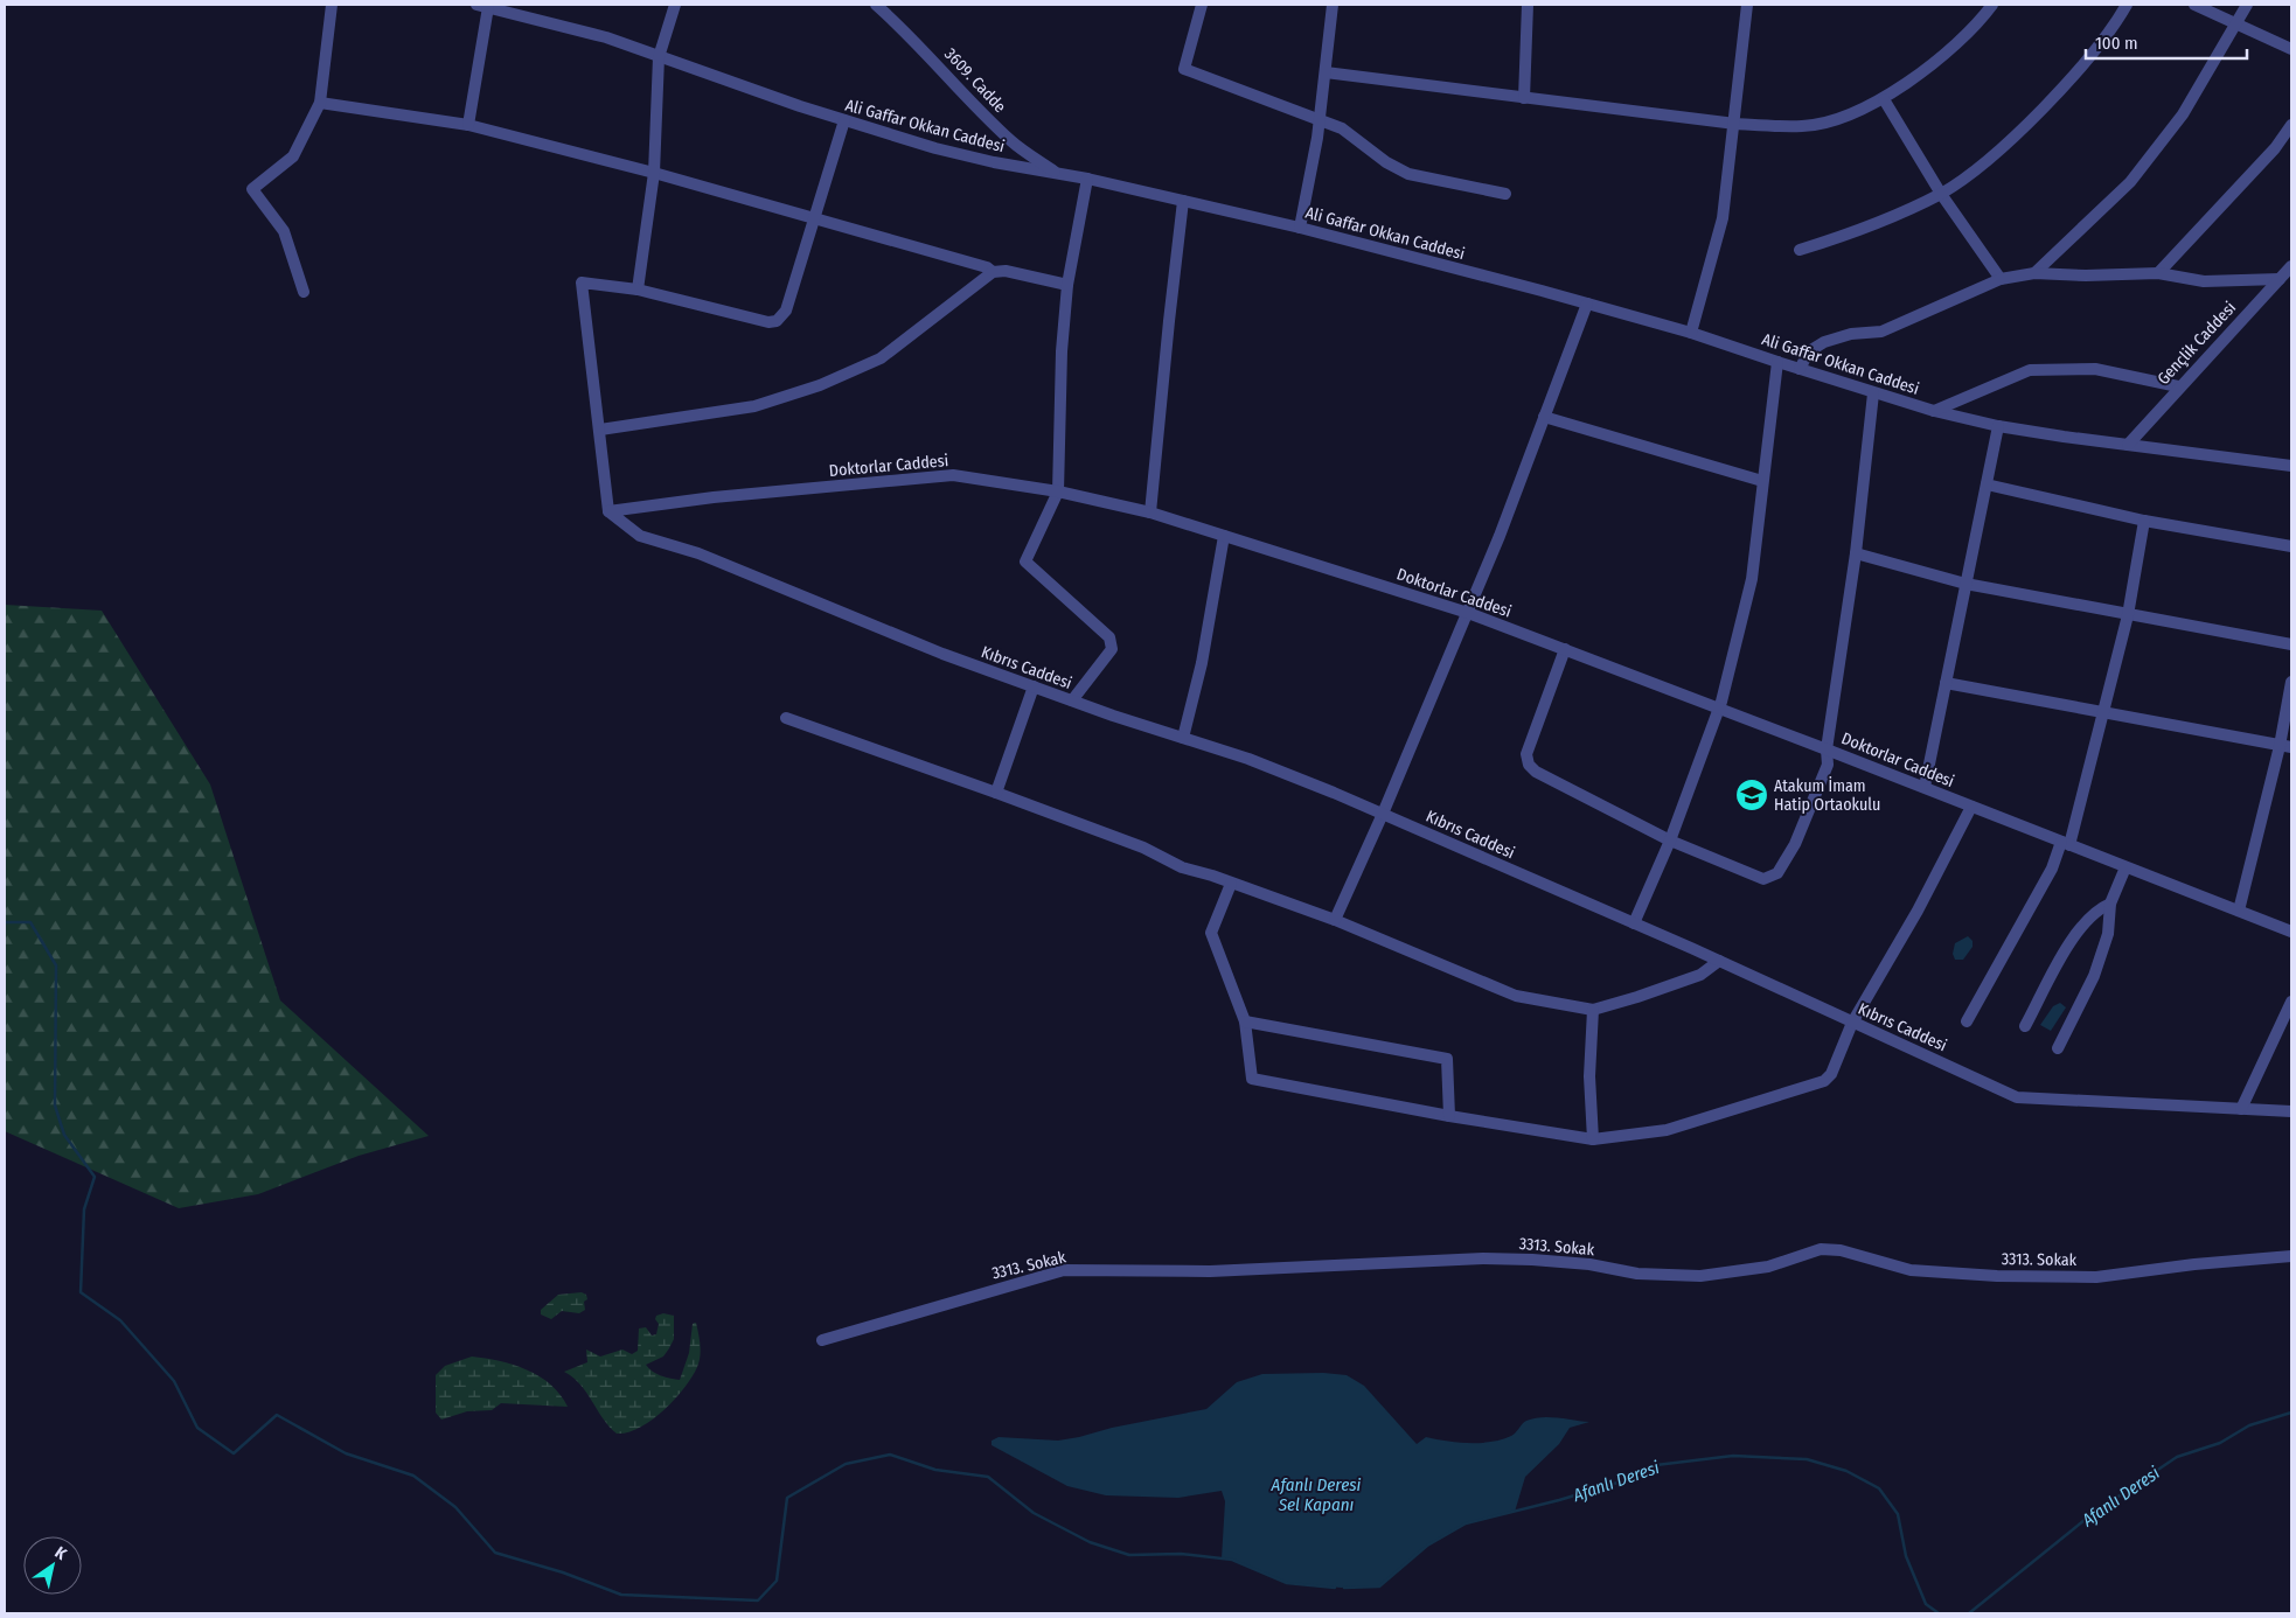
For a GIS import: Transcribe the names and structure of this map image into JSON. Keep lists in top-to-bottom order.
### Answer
{
  "streets": {
    "street": [
      "3609. Cadde",
      "Ali Gaffar Okkan Caddesi",
      "Gençlik Caddesi",
      "Doktorlar Caddesi",
      "Kıbrıs Caddesi",
      "3313. Sokak"
    ]
  },
  "crossings": [
    ["3609. Cadde", "Ali Gaffar Okkan Caddesi"],
    ["Ali Gaffar Okkan Caddesi", "Gençlik Caddesi"],
    ["Doktorlar Caddesi", "Kıbrıs Caddesi"]
  ],
  "water": ["Afanlı Deresi", "Afanlı Deresi Sel Kapanı"],
  "places": {
    "school or university": ["Atakum İmam Hatip Ortaokulu"]
  },
  "scale_bar": "100 m",
  "north": "top right"
}
